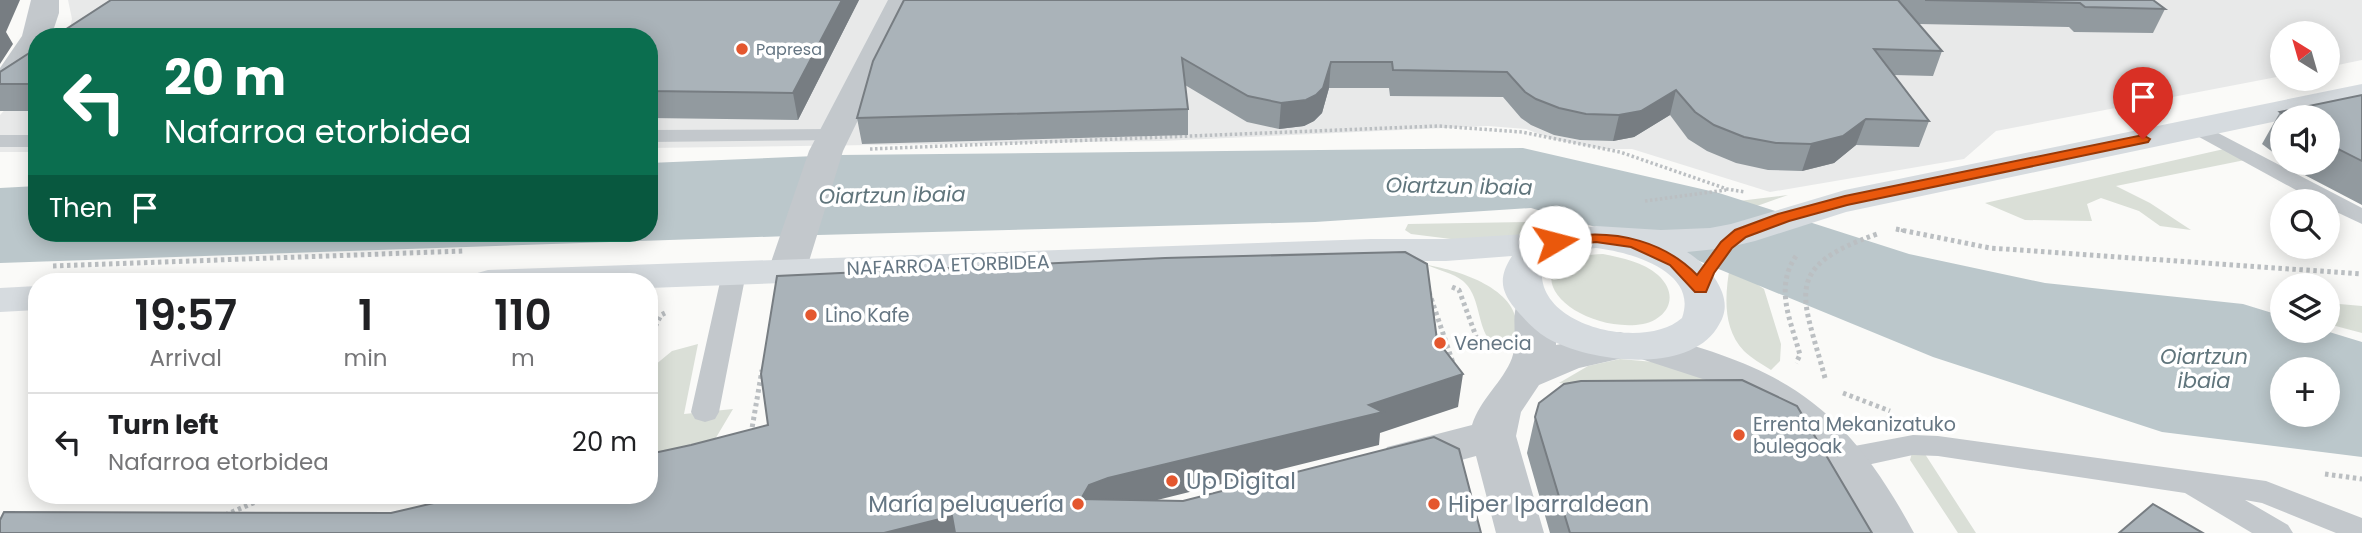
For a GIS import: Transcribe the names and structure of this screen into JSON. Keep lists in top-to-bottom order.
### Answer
{
  "streets": {
    "main road": ["NAFARROA ETORBIDEA"]
  },
  "water": ["Oiartzun ibaia"],
  "places": [
    "Papresa",
    "Lino Kafe",
    "Venecia",
    "Errenta Mekanizatuko bulegoak",
    "Up Digital",
    "María peluquería",
    "Hiper Iparraldean"
  ],
  "north": "top left",
  "page": {
    "map_buttons": "+",
    "turn": ["20 m", "Nafarroa etorbidea"],
    "then": "Then",
    "eta": [
      "19:57",
      "Arrival",
      "1",
      "min",
      "110",
      "m"
    ],
    "list": [
      {
        "name": "Turn left",
        "note": "Nafarroa etorbidea",
        "value": "20 m"
      }
    ]
  }
}
